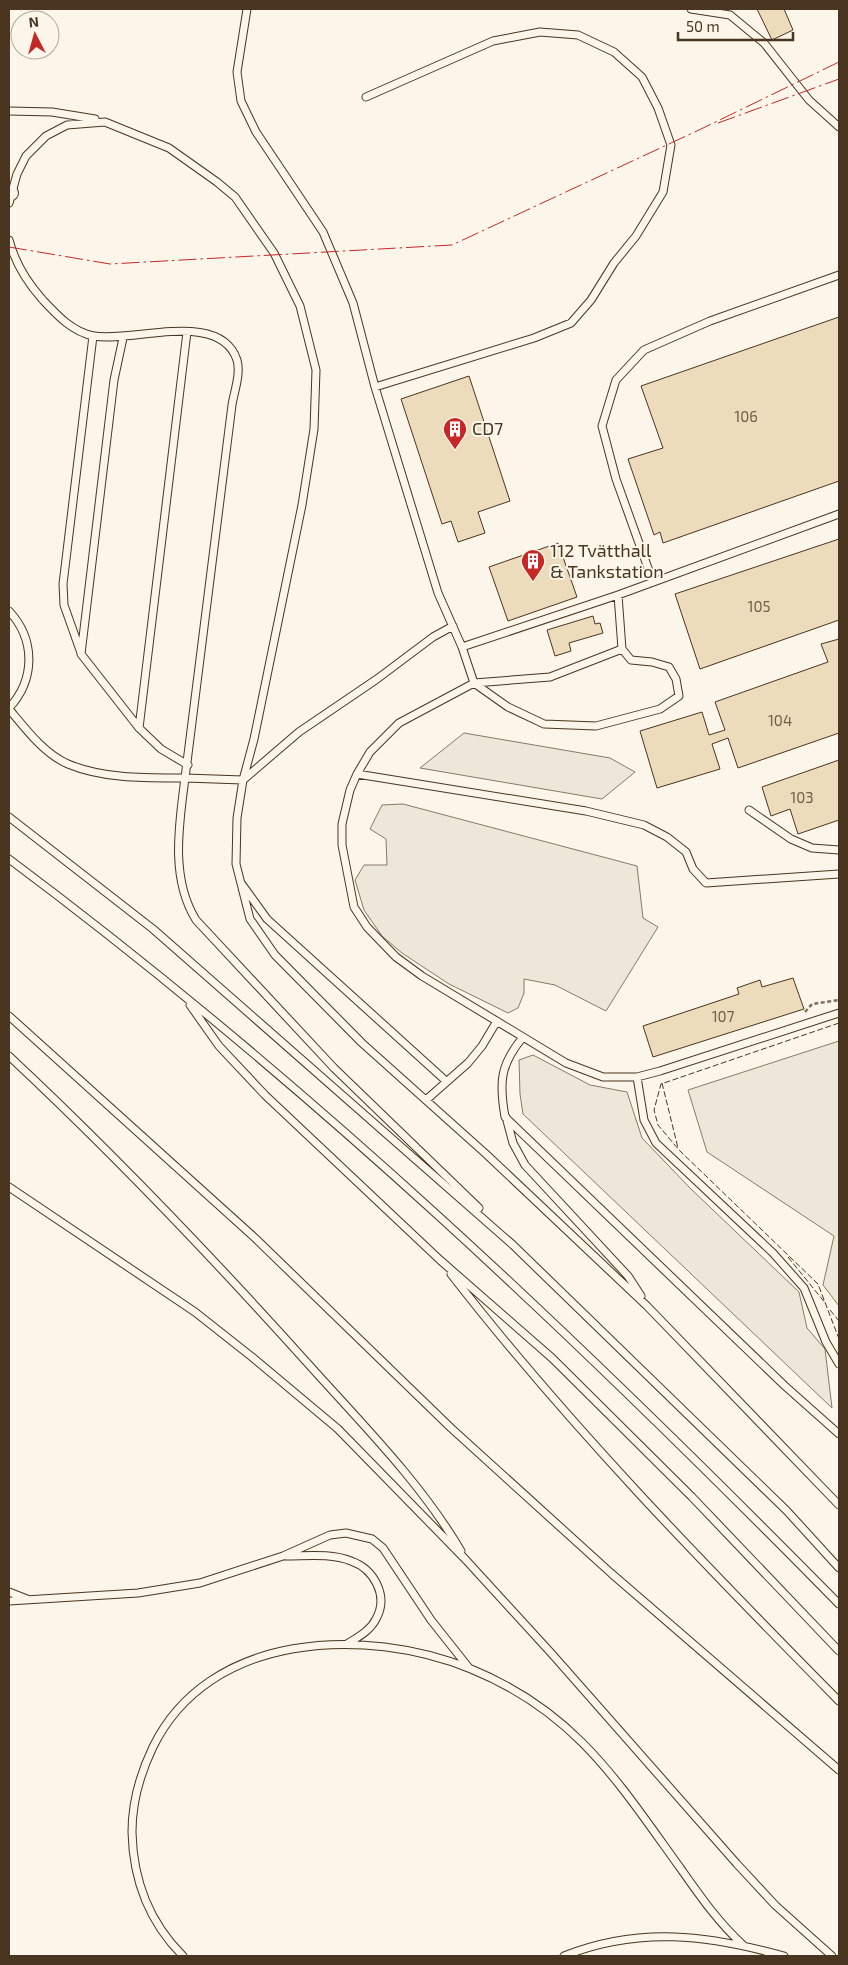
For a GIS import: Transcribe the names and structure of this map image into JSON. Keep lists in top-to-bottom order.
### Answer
{
  "places": {
    "building": ["CD7", "112 Tvätthall & Tankstation"]
  },
  "house_numbers": [
    "106",
    "105",
    "104",
    "103",
    "107"
  ],
  "scale_bar": "50 m",
  "north": "top"
}
